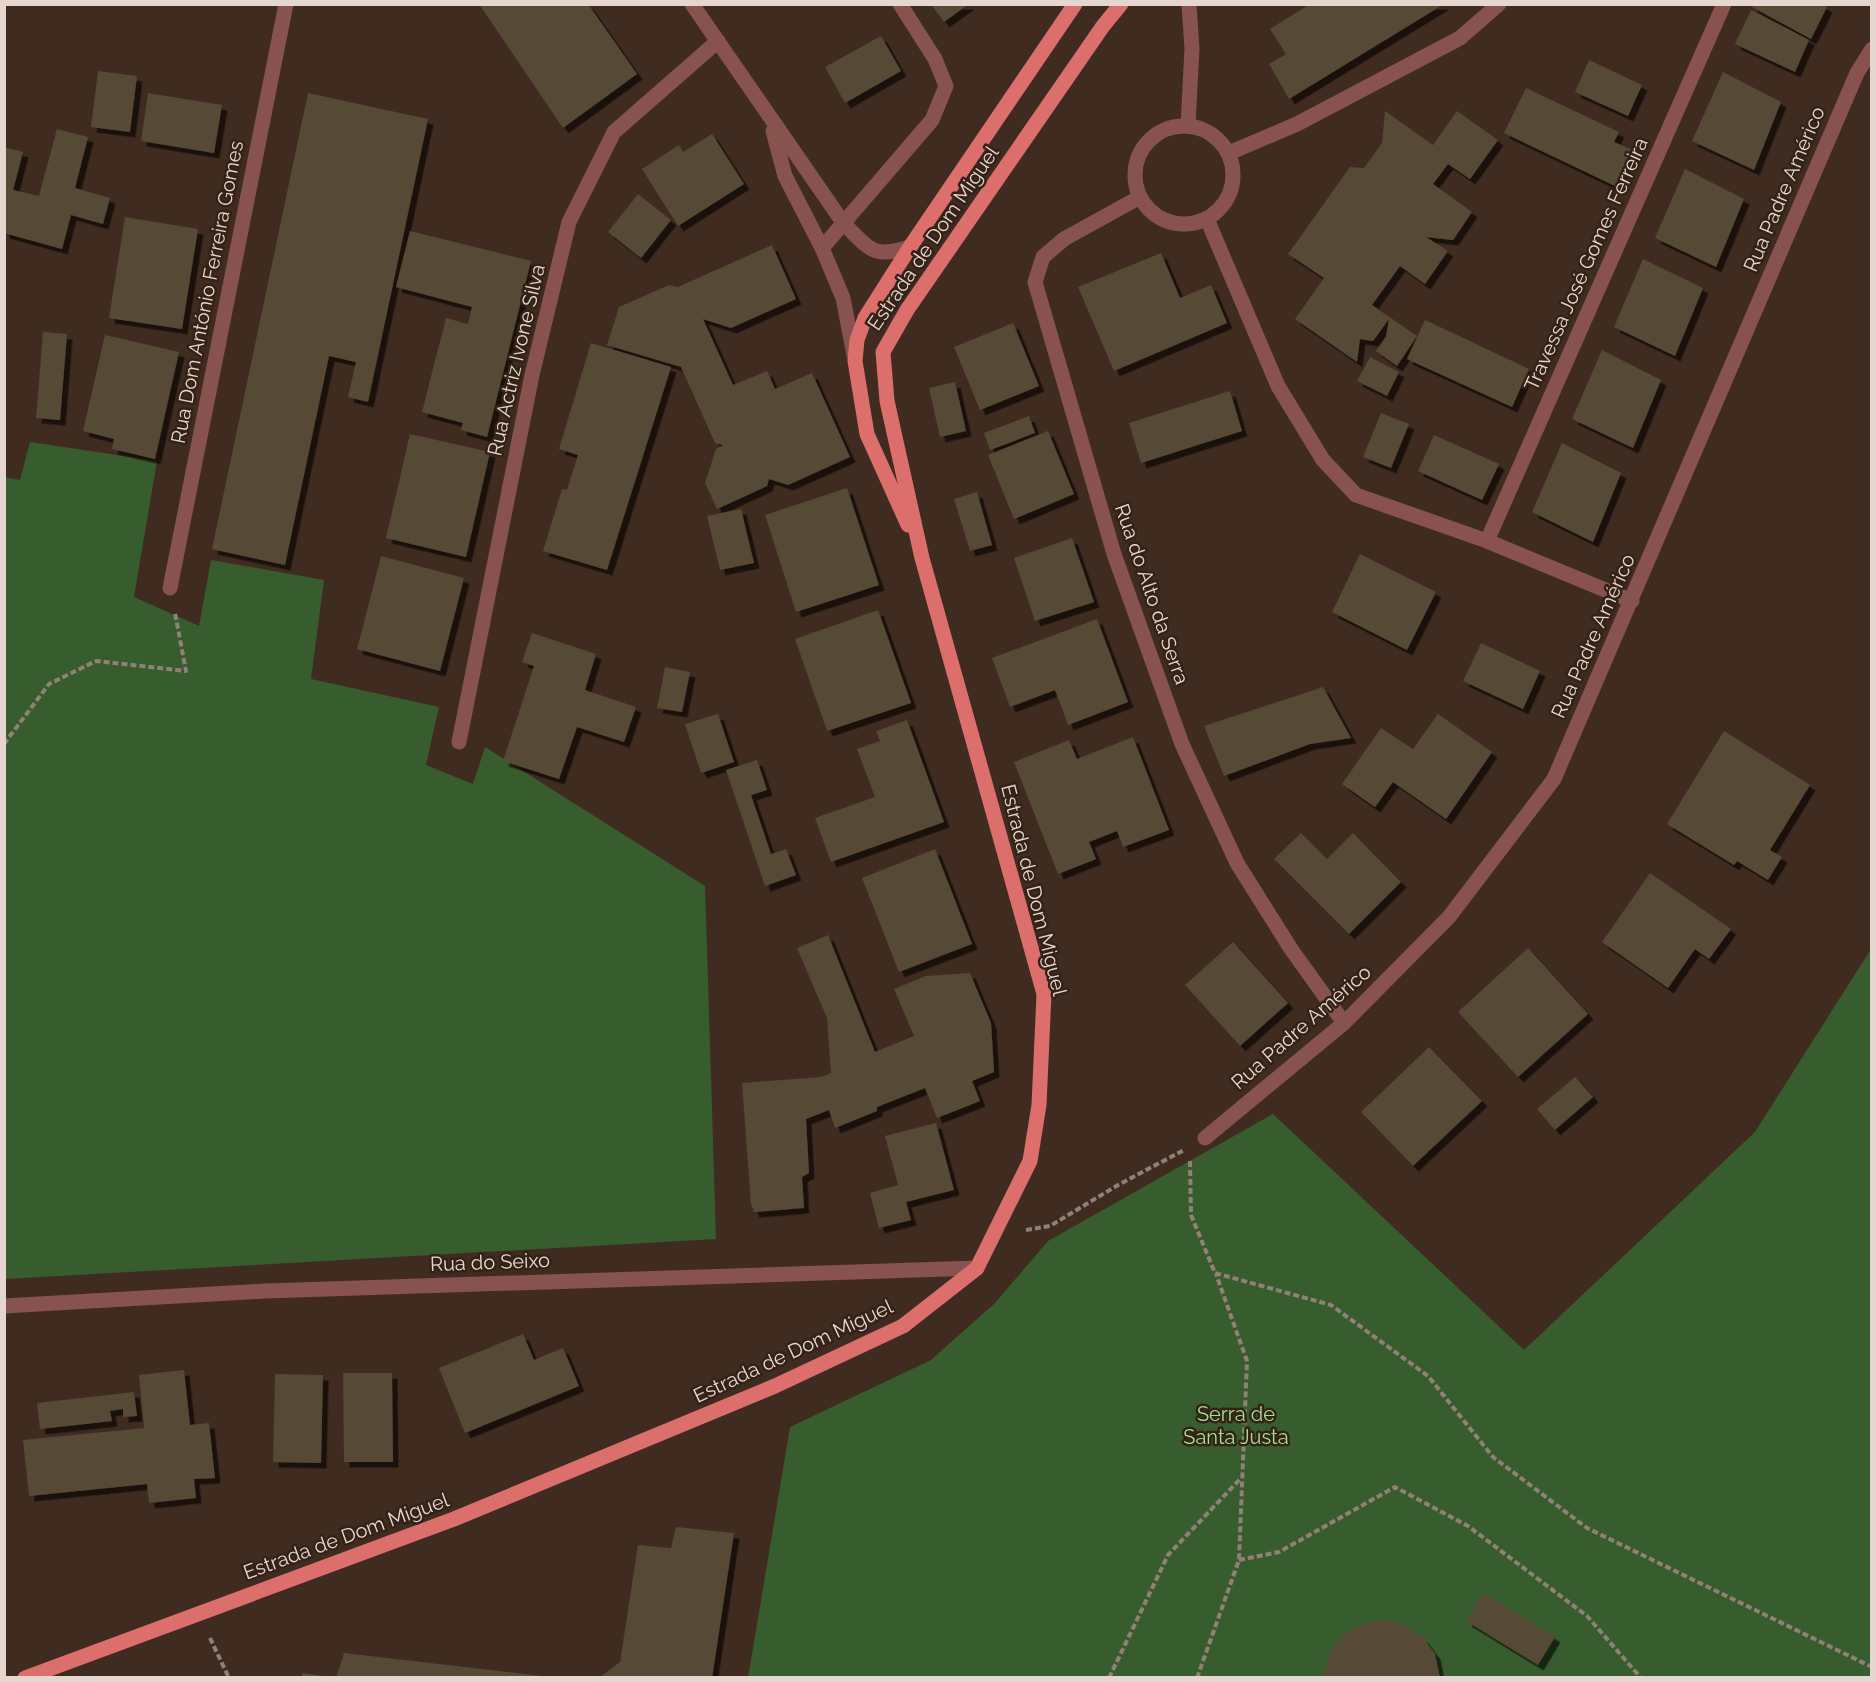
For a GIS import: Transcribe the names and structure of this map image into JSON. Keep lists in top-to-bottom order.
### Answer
{
  "streets": {
    "main road": ["Estrada de Dom Miguel"],
    "street": [
      "Rua Padre Américo",
      "Travessa José Gomes Ferreira",
      "Rua Dom António Ferreira Gomes",
      "Rua Actriz Ivone Silva",
      "Rua do Alto da Serra",
      "Rua do Seixo"
    ]
  },
  "crossings": [
    ["Rua Padre Américo", "Rua do Alto da Serra"],
    ["Estrada de Dom Miguel", "Rua Actriz Ivone Silva"],
    ["Estrada de Dom Miguel", "Rua do Seixo"]
  ],
  "parks": ["Serra de Santa Justa"]
}
